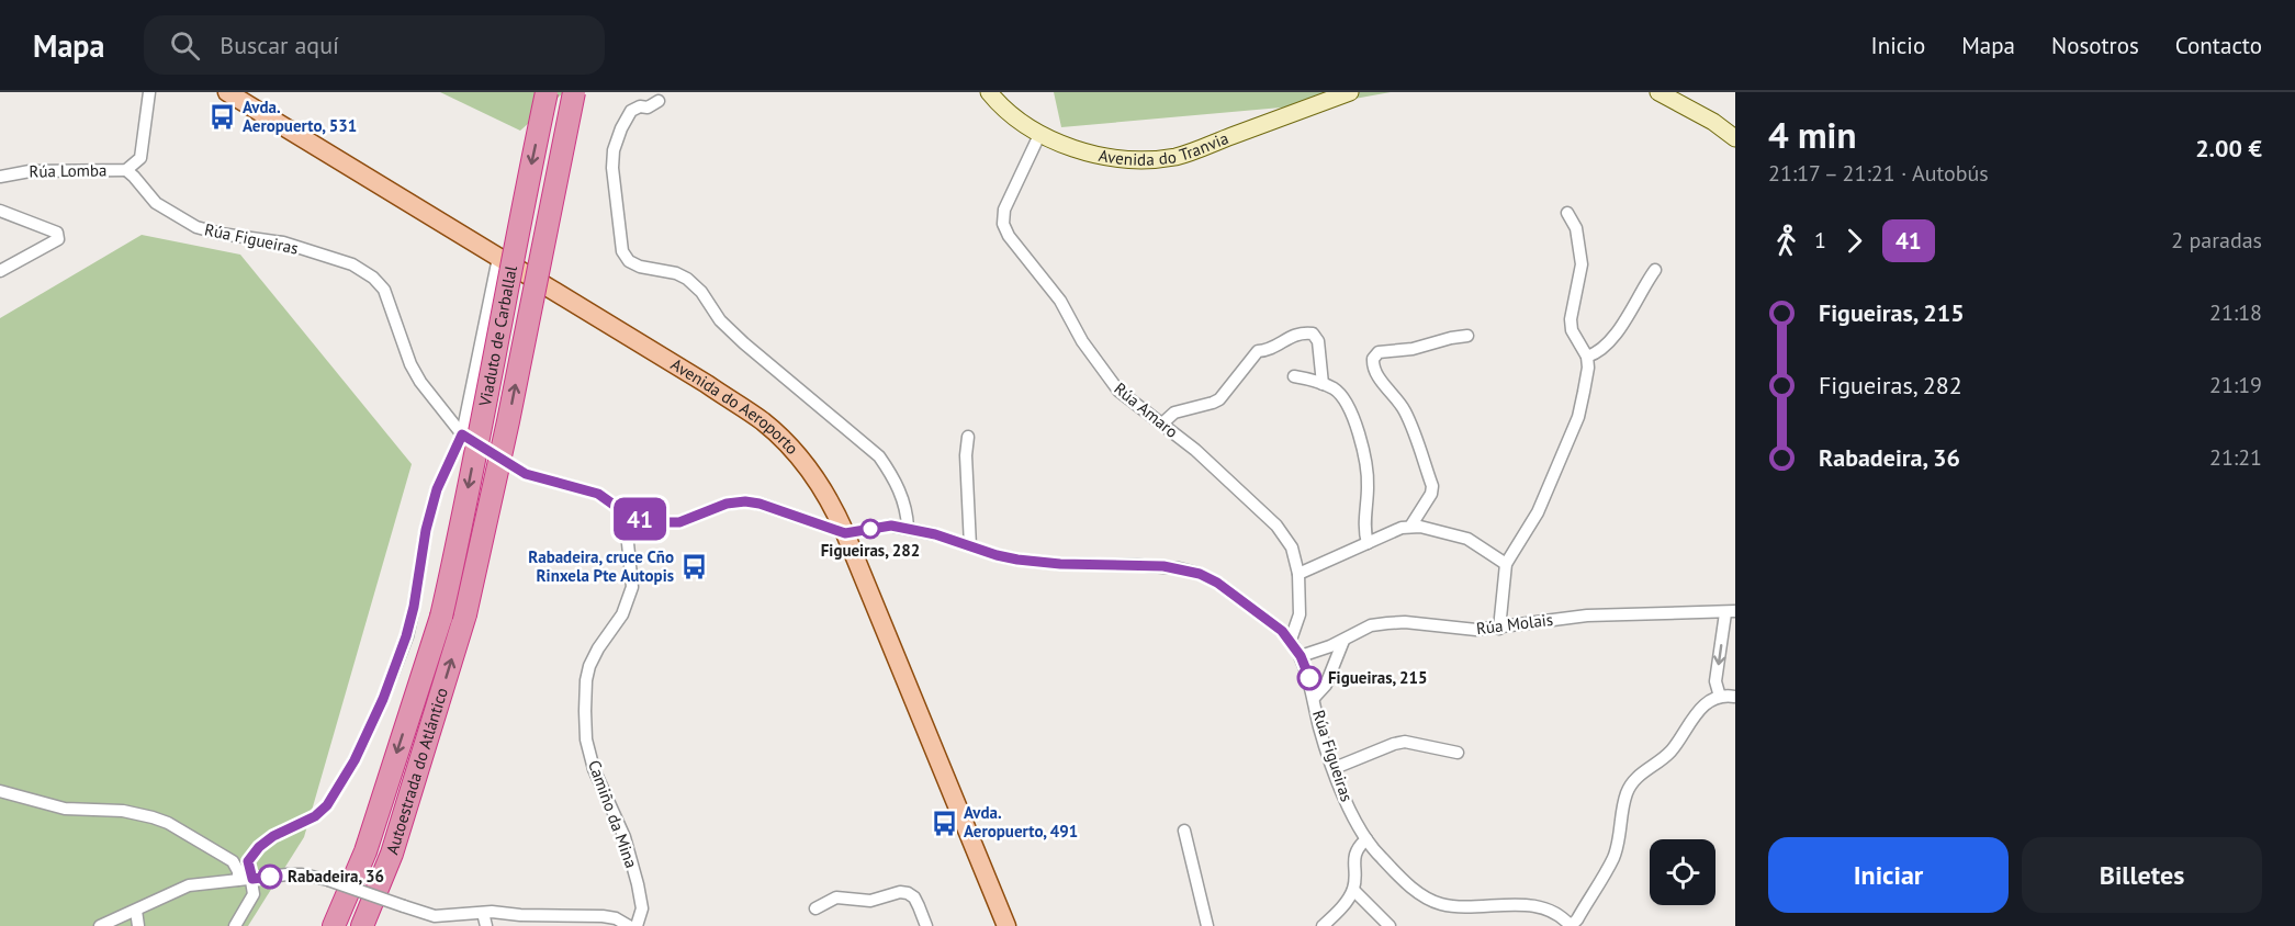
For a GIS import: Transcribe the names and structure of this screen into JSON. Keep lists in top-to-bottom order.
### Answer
{
  "streets": {
    "highway": ["Viaduto de Carballal", "Autoestrada do Atlántico"],
    "main road": ["Avenida do Tranvia", "Avenida do Aeroporto"],
    "street": [
      "Rúa Lomba",
      "Rúa Figueiras",
      "Rúa Amaro",
      "Rúa Molais",
      "Camiño da Mina"
    ]
  },
  "crossings": [
    ["Avenida do Tranvia", "Rúa Amaro"],
    ["Rúa Lomba", "Rúa Figueiras"],
    ["Rúa Figueiras", "Avenida do Aeroporto"],
    ["Rúa Figueiras", "Rúa Amaro"],
    ["Rúa Figueiras", "Rúa Molais"],
    ["Rúa Figueiras", "Camiño da Mina"],
    ["Viaduto de Carballal", "Autoestrada do Atlántico"]
  ],
  "places": {
    "bus stop": ["Avda. Aeropuerto, 531", "Rabadeira, cruce Cño Rinxela Pte Autopis", "Avda. Aeropuerto, 491"],
    "other": ["Figueiras, 282", "Figueiras, 215", "Rabadeira, 36"]
  },
  "lines": ["bus line 41"],
  "page": {
    "header": "Mapa",
    "search": "Buscar aquí",
    "nav": [
      "Inicio",
      "Mapa",
      "Nosotros",
      "Contacto"
    ],
    "on_map": "41",
    "heading": ["4 min", "21:17 – 21:21 · Autobús", "2.00 €"],
    "legs": ["1", "41", "2 paradas"],
    "list": [
      {
        "name": "Figueiras, 215",
        "value": "21:18"
      },
      {
        "name": "Figueiras, 282",
        "value": "21:19"
      },
      {
        "name": "Rabadeira, 36",
        "value": "21:21"
      }
    ],
    "buttons": ["Iniciar", "Billetes"]
  }
}
